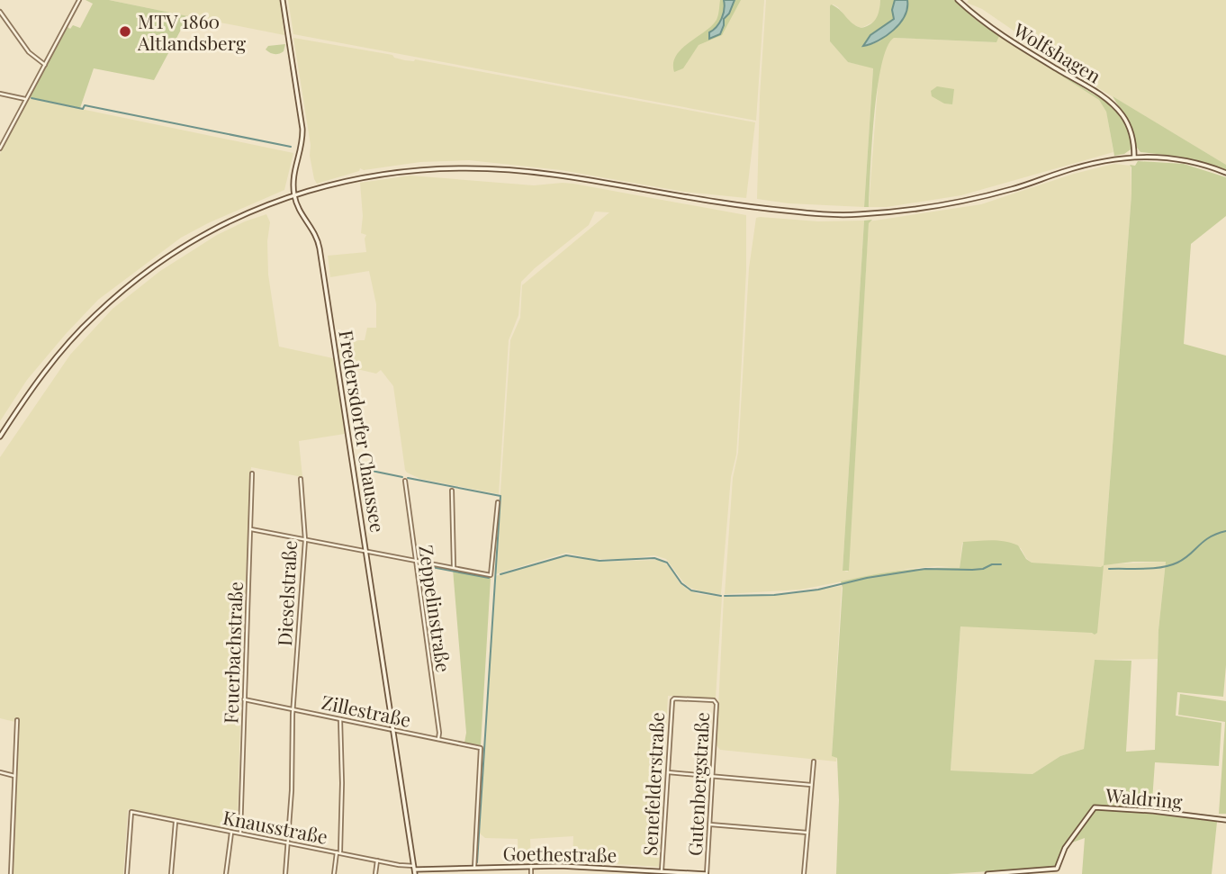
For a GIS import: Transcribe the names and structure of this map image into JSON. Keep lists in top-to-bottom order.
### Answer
{
  "streets": {
    "main road": [
      "Wolfshagen",
      "Fredersdorfer Chaussee",
      "Waldring",
      "Goethestraße"
    ],
    "street": [
      "Dieselstraße",
      "Zeppelinstraße",
      "Feuerbachstraße",
      "Zillestraße",
      "Senefelderstraße",
      "Gutenbergstraße",
      "Knausstraße"
    ]
  },
  "crossings": [
    ["Fredersdorfer Chaussee", "Zillestraße"],
    ["Fredersdorfer Chaussee", "Knausstraße"],
    ["Fredersdorfer Chaussee", "Goethestraße"],
    ["Dieselstraße", "Zillestraße"],
    ["Dieselstraße", "Knausstraße"],
    ["Zeppelinstraße", "Zillestraße"],
    ["Feuerbachstraße", "Zillestraße"],
    ["Feuerbachstraße", "Knausstraße"],
    ["Zillestraße", "Goethestraße"],
    ["Senefelderstraße", "Gutenbergstraße"],
    ["Senefelderstraße", "Goethestraße"],
    ["Gutenbergstraße", "Goethestraße"],
    ["Knausstraße", "Goethestraße"]
  ],
  "places": ["MTV 1860 Altlandsberg"]
}
